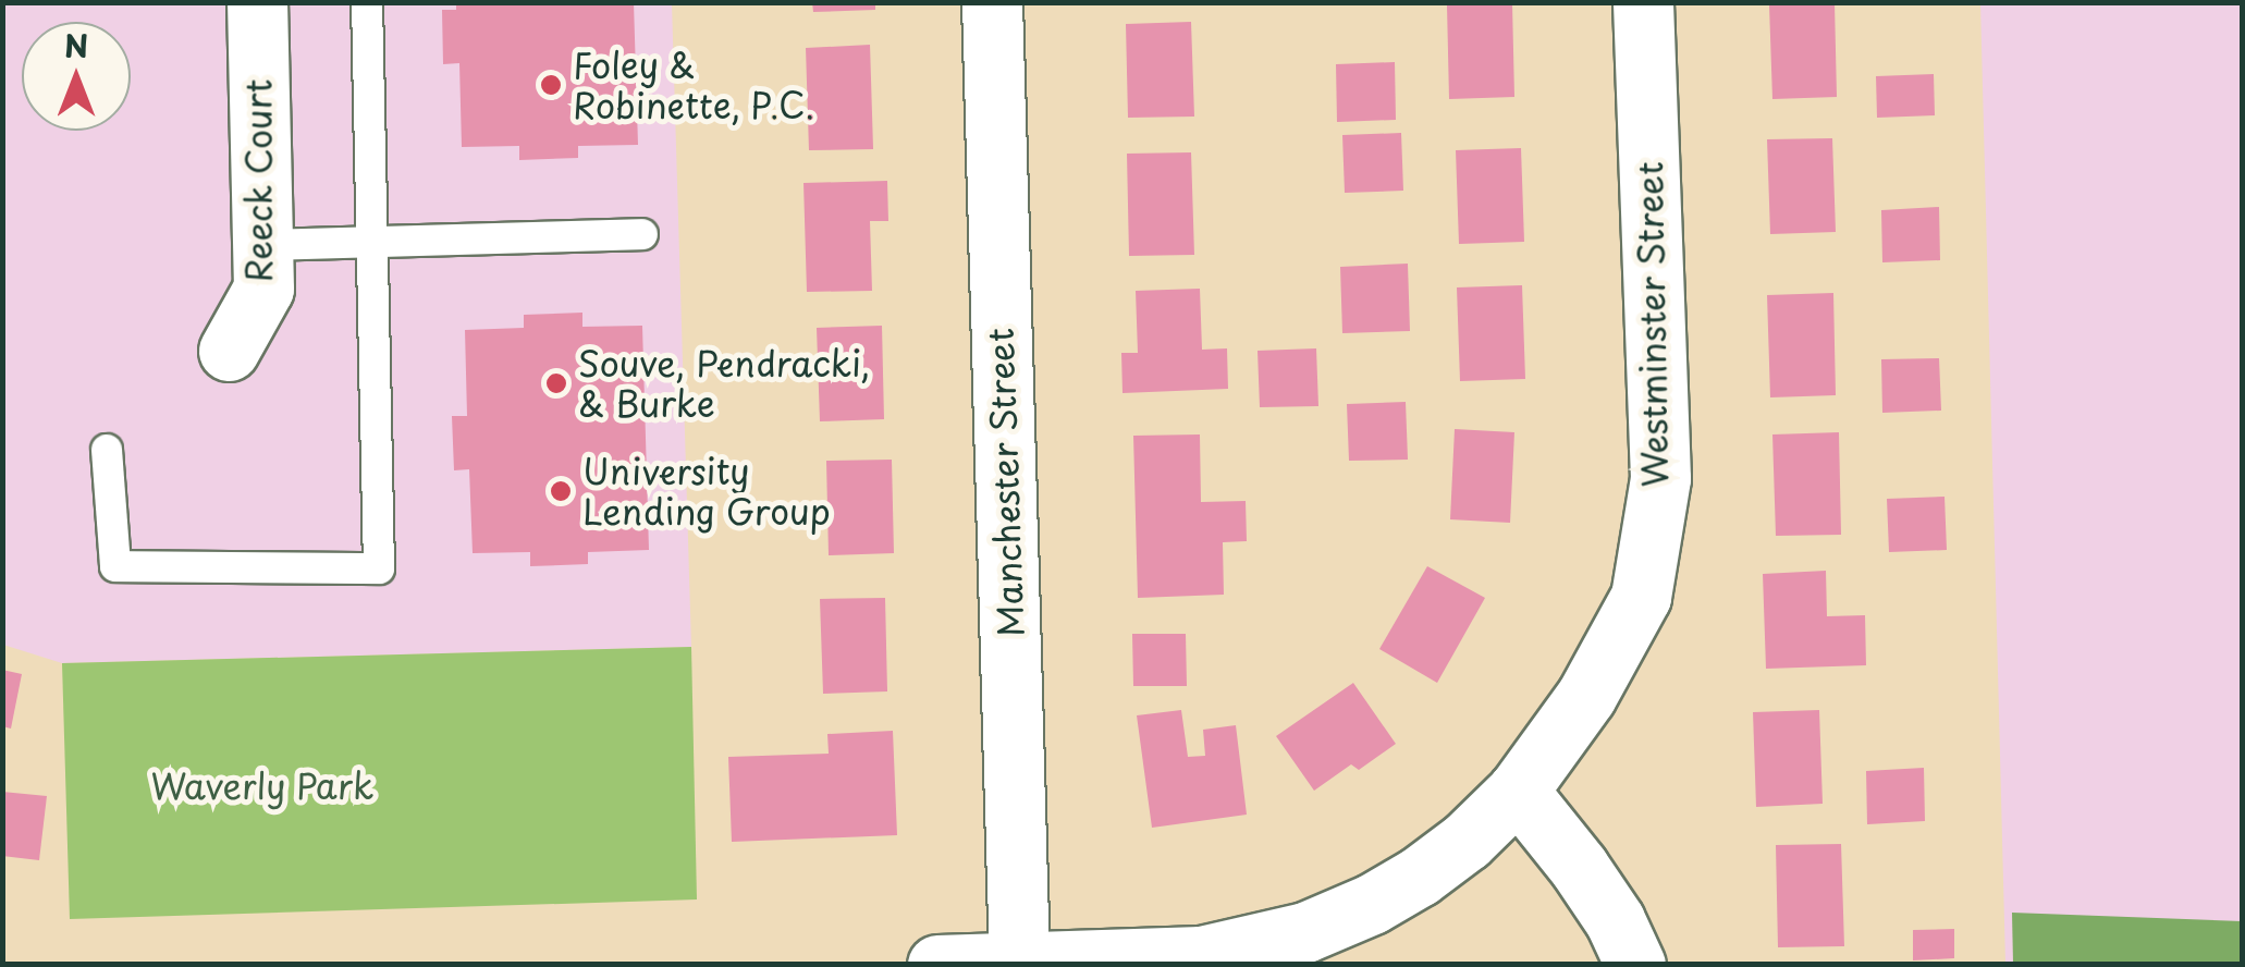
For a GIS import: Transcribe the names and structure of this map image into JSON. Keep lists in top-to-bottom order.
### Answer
{
  "streets": {
    "street": ["Reeck Court", "Westminster Street", "Manchester Street"]
  },
  "crossings": [
    ["Westminster Street", "Manchester Street"]
  ],
  "parks": ["Waverly Park"],
  "places": ["Foley & Robinette, P.C.", "Souve, Pendracki, & Burke", "University Lending Group"],
  "north": "top"
}
